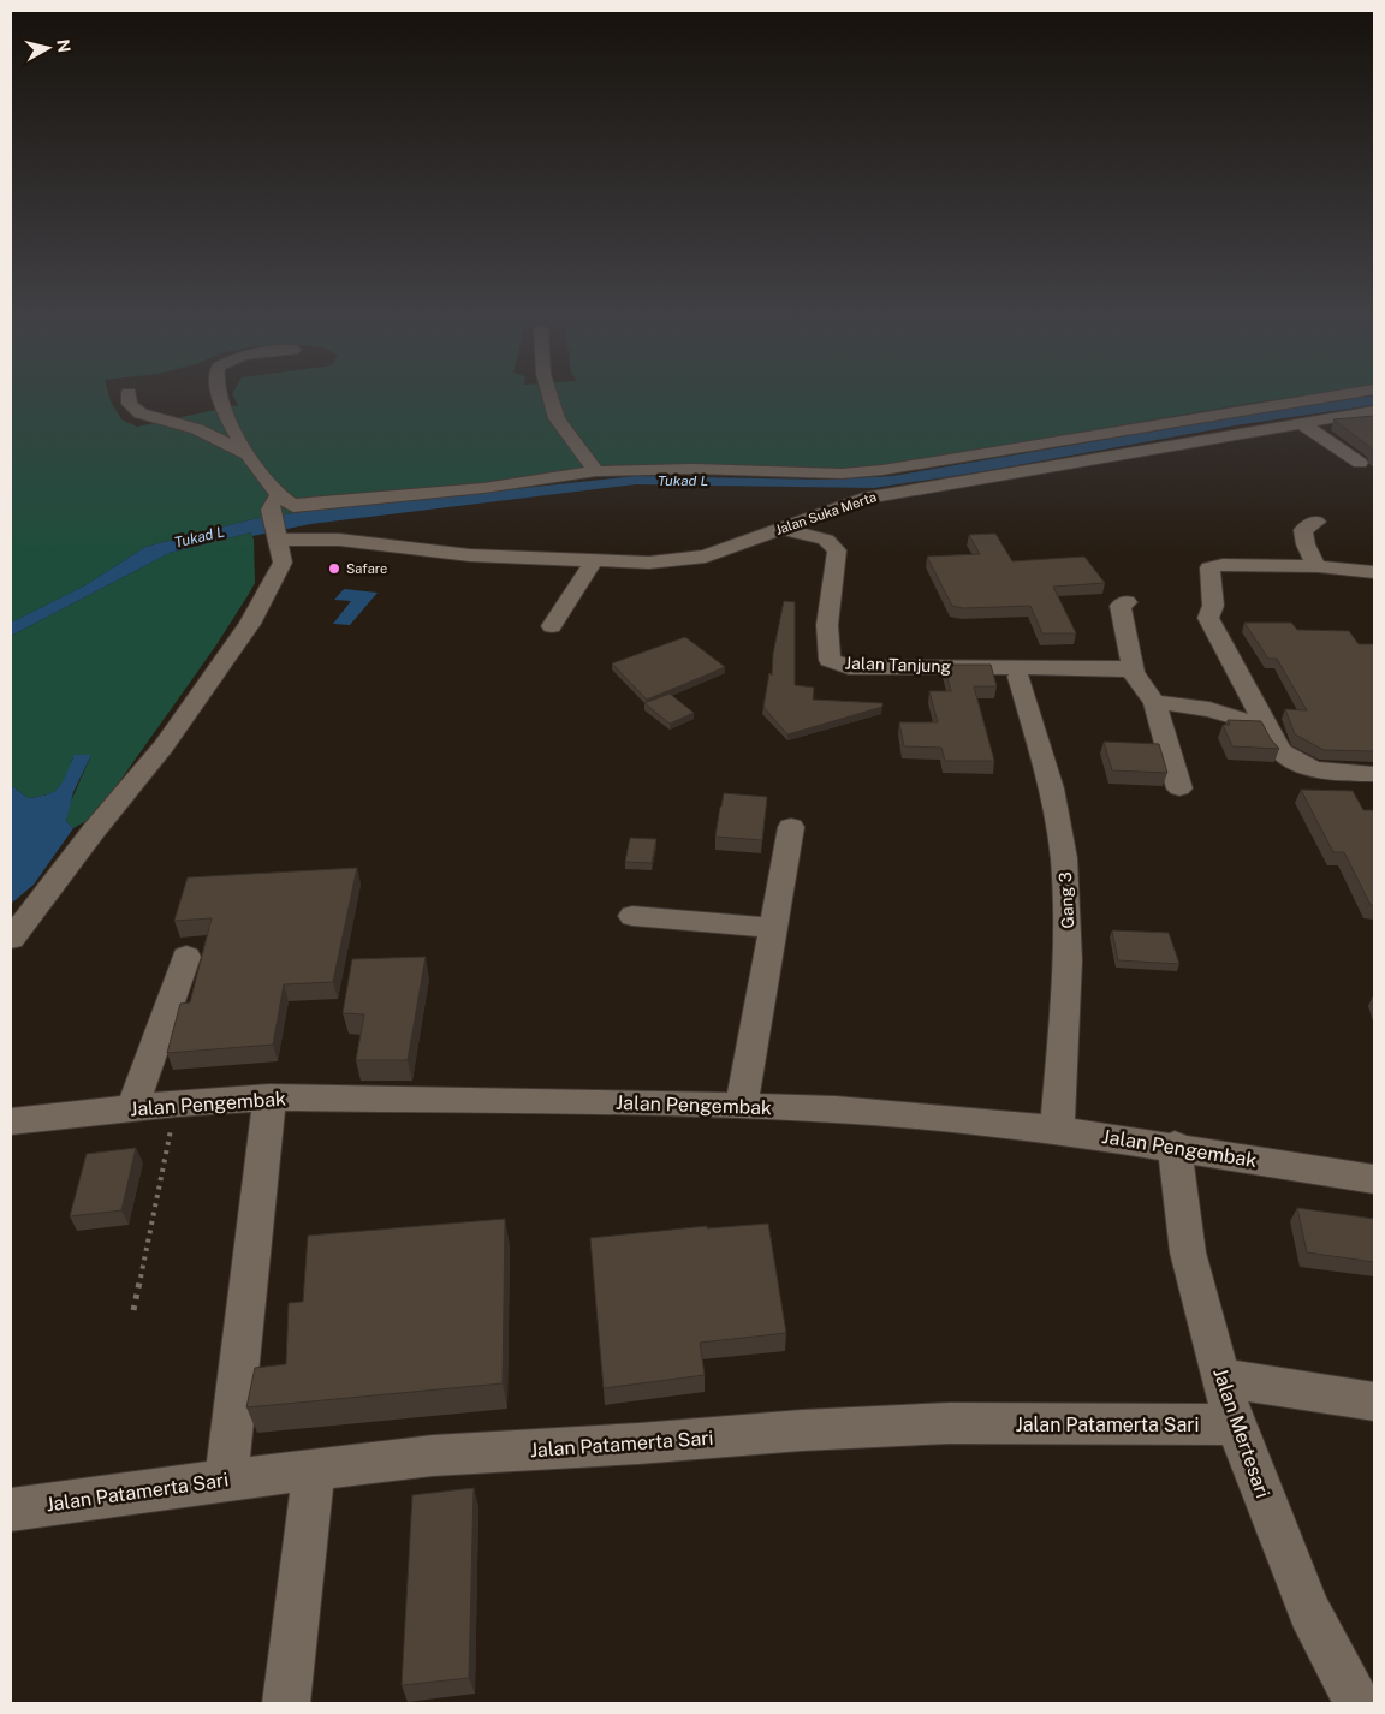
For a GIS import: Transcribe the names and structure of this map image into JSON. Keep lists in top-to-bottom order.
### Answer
{
  "streets": {
    "street": [
      "Jalan Suka Merta",
      "Jalan Tanjung",
      "Gang 3",
      "Jalan Pengembak",
      "Jalan Patamerta Sari",
      "Jalan Mertesari"
    ]
  },
  "crossings": [
    ["Jalan Suka Merta", "Jalan Tanjung"],
    ["Gang 3", "Jalan Pengembak"],
    ["Jalan Pengembak", "Jalan Mertesari"],
    ["Jalan Patamerta Sari", "Jalan Mertesari"]
  ],
  "water": ["Tukad L"],
  "places": ["Safare"],
  "north": "right"
}
